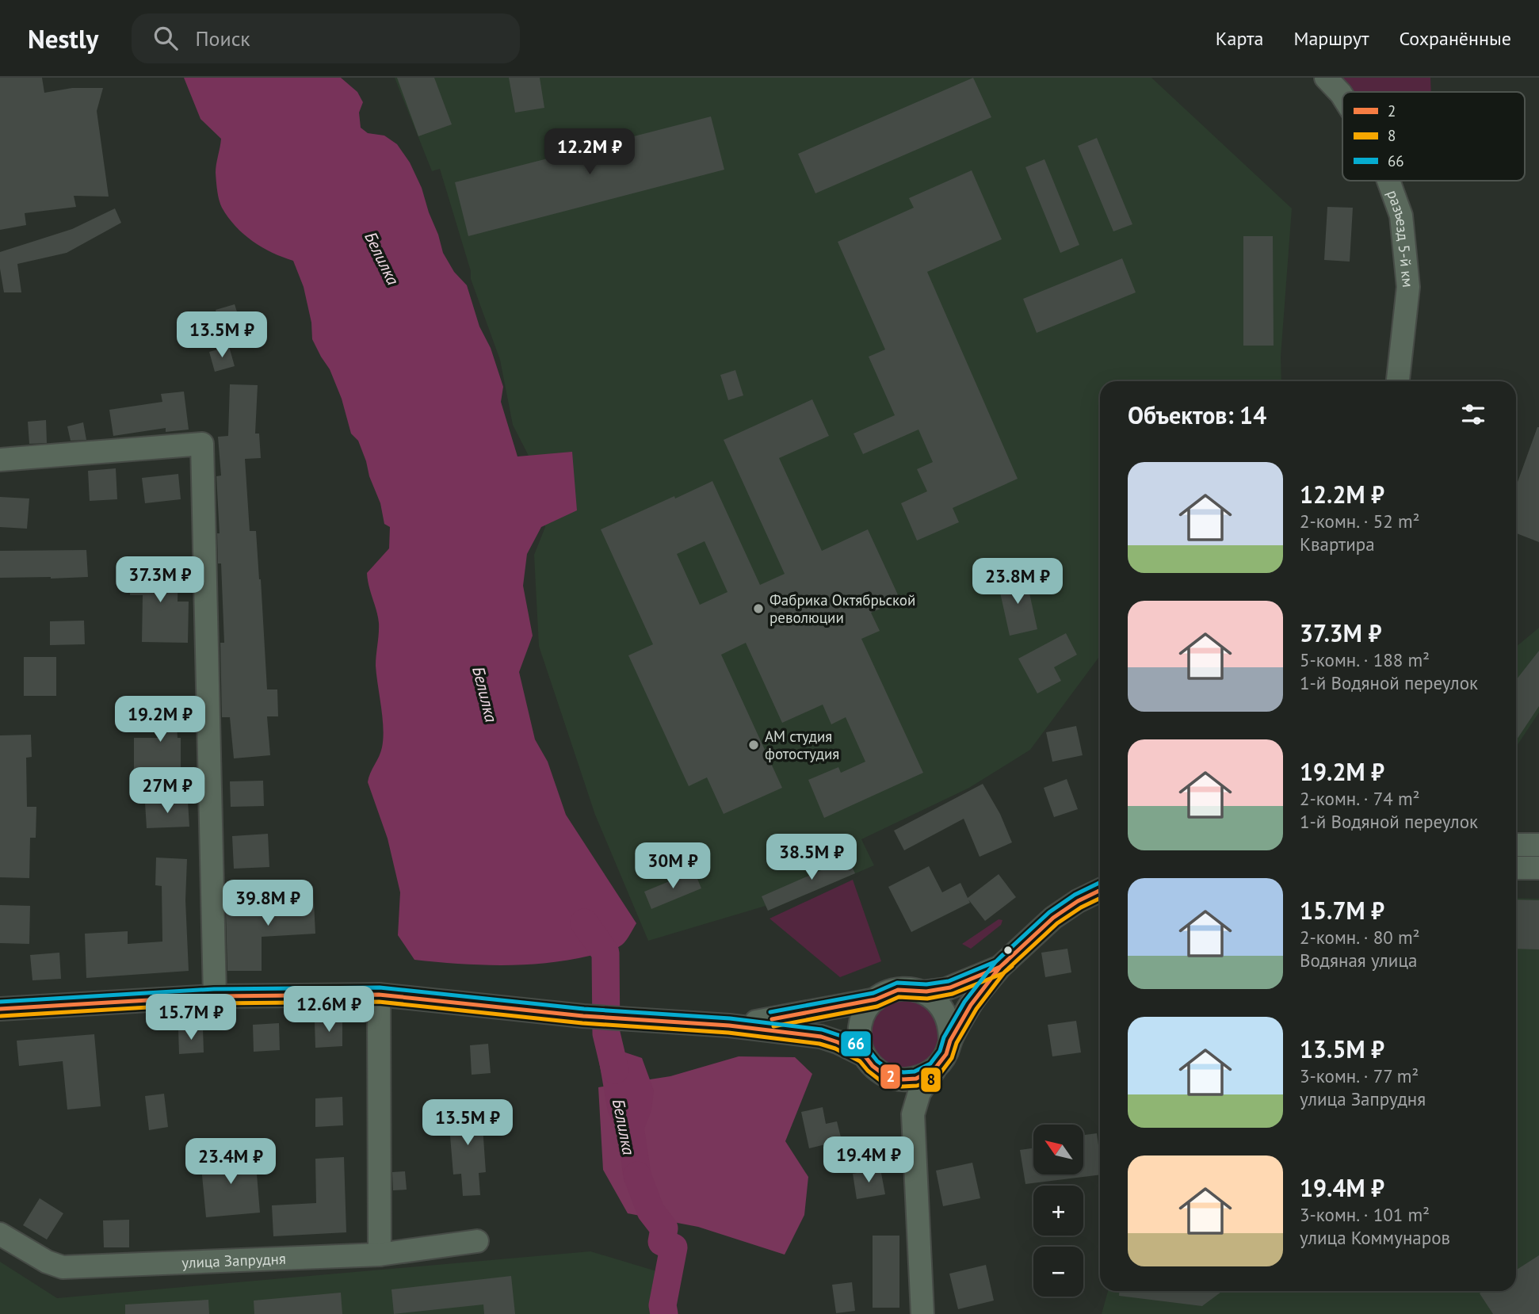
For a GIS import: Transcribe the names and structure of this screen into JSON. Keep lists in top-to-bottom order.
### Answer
{
  "streets": {
    "street": ["разъезд 5-й км", "улица Запрудня"]
  },
  "water": ["Белилка"],
  "places": ["Фабрика Октябрьской революции", "АМ студия фотостудия"],
  "lines": ["transit line 66", "transit line 2", "transit line 8"],
  "legend": ["2", "8", "66"],
  "north": "top left",
  "page": {
    "header": "Nestly",
    "search": "Поиск",
    "nav": ["Карта", "Маршрут", "Сохранённые"],
    "price": [
      "12.2M ₽",
      "13.5M ₽",
      "37.3M ₽",
      "23.8M ₽",
      "19.2M ₽",
      "27M ₽",
      "38.5M ₽",
      "30M ₽",
      "39.8M ₽",
      "12.6M ₽",
      "15.7M ₽",
      "13.5M ₽",
      "19.4M ₽",
      "23.4M ₽"
    ],
    "heading": "Объектов: 14",
    "list": [
      {
        "name": "12.2M ₽",
        "note": "2-комн. · 52 m² · Квартира"
      },
      {
        "name": "37.3M ₽",
        "note": "5-комн. · 188 m² · 1-й Водяной переулок"
      },
      {
        "name": "19.2M ₽",
        "note": "2-комн. · 74 m² · 1-й Водяной переулок"
      },
      {
        "name": "15.7M ₽",
        "note": "2-комн. · 80 m² · Водяная улица"
      },
      {
        "name": "13.5M ₽",
        "note": "3-комн. · 77 m² · улица Запрудня"
      },
      {
        "name": "19.4M ₽",
        "note": "3-комн. · 101 m² · улица Коммунаров"
      }
    ],
    "map_buttons": ["+", "−"]
  }
}
